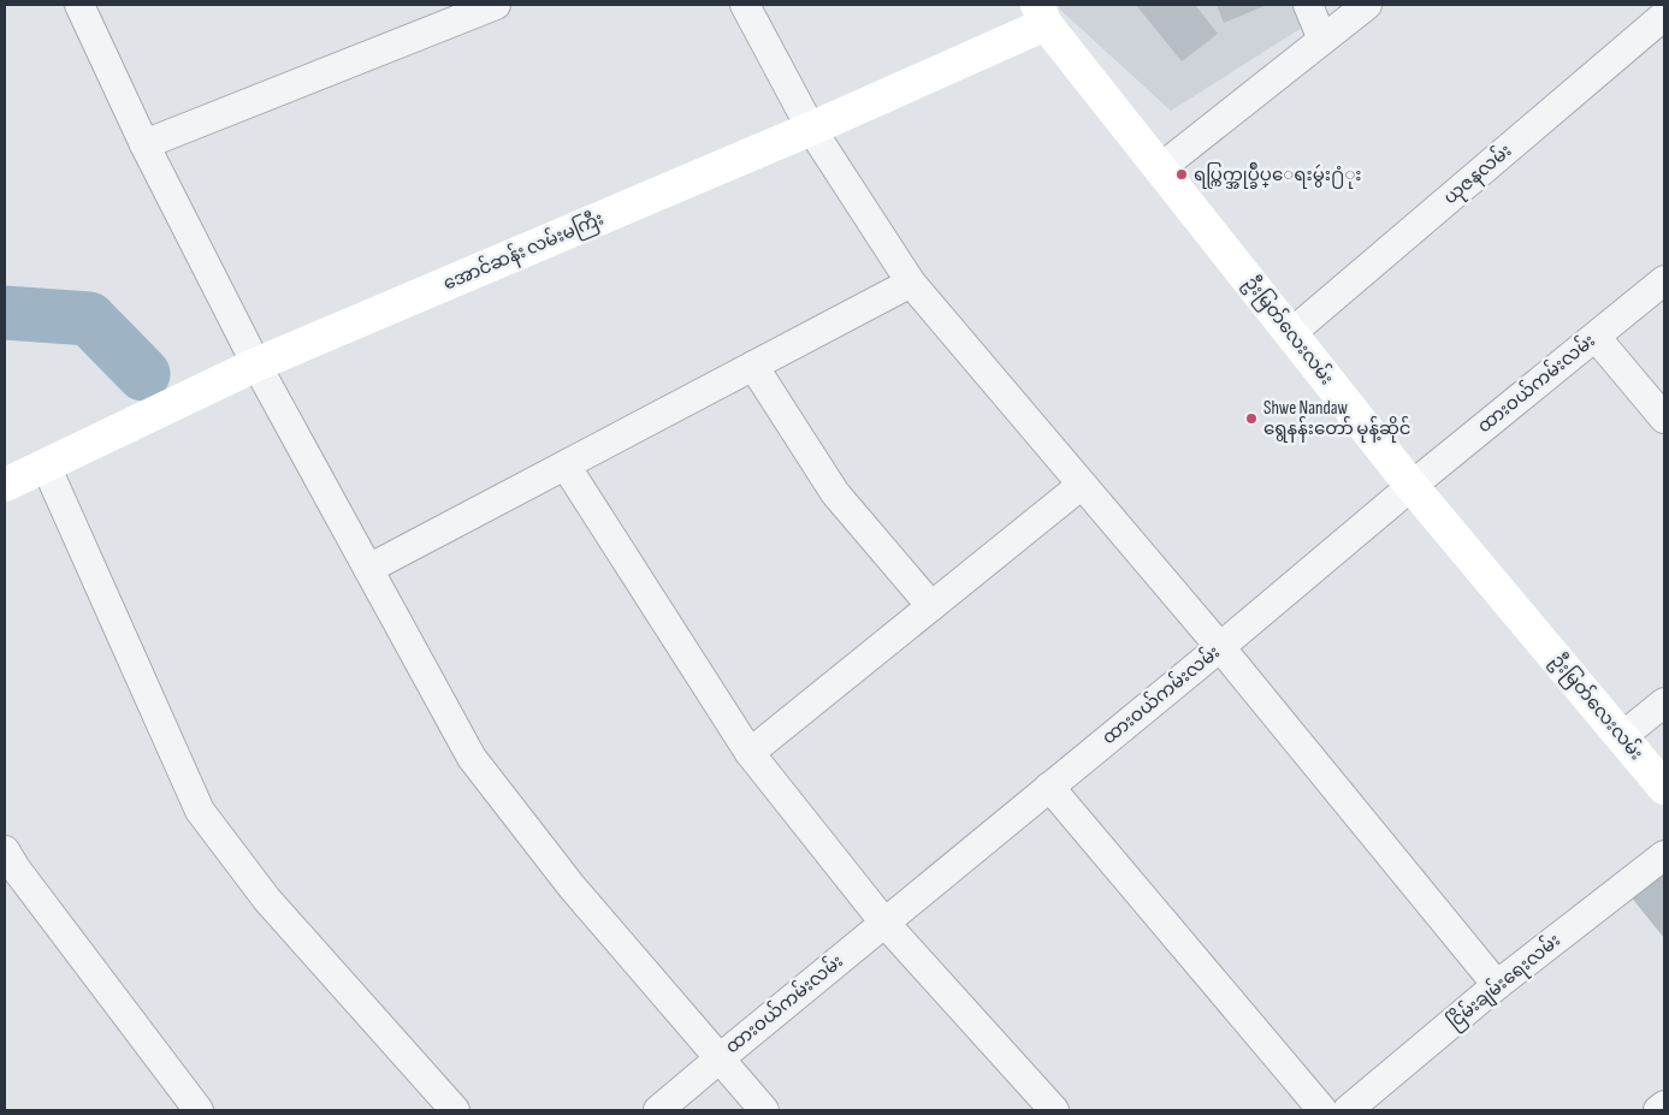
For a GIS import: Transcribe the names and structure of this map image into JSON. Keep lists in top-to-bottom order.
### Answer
{
  "streets": {
    "main road": ["အောင်ဆန်း လမ်းမကြီး", "ဦးမြတ်လေးလမ်း"],
    "street": ["ယုဇနလမ်း", "ထားဝယ်ကမ်းလမ်း", "ငြိမ်းချမ်းရေးလမ်း"]
  },
  "crossings": [
    ["ယုဇနလမ်း", "ဦးမြတ်လေးလမ်း"],
    ["အောင်ဆန်း လမ်းမကြီး", "ဦးမြတ်လေးလမ်း"],
    ["ဦးမြတ်လေးလမ်း", "ထားဝယ်ကမ်းလမ်း"]
  ],
  "places": ["ရပ္ကြက္အုပ္ခ်ဳပ္ေရးမွဴး႐ံုး", "Shwe Nandaw ရွေနန်းတော် မုန့်ဆိုင်"]
}
